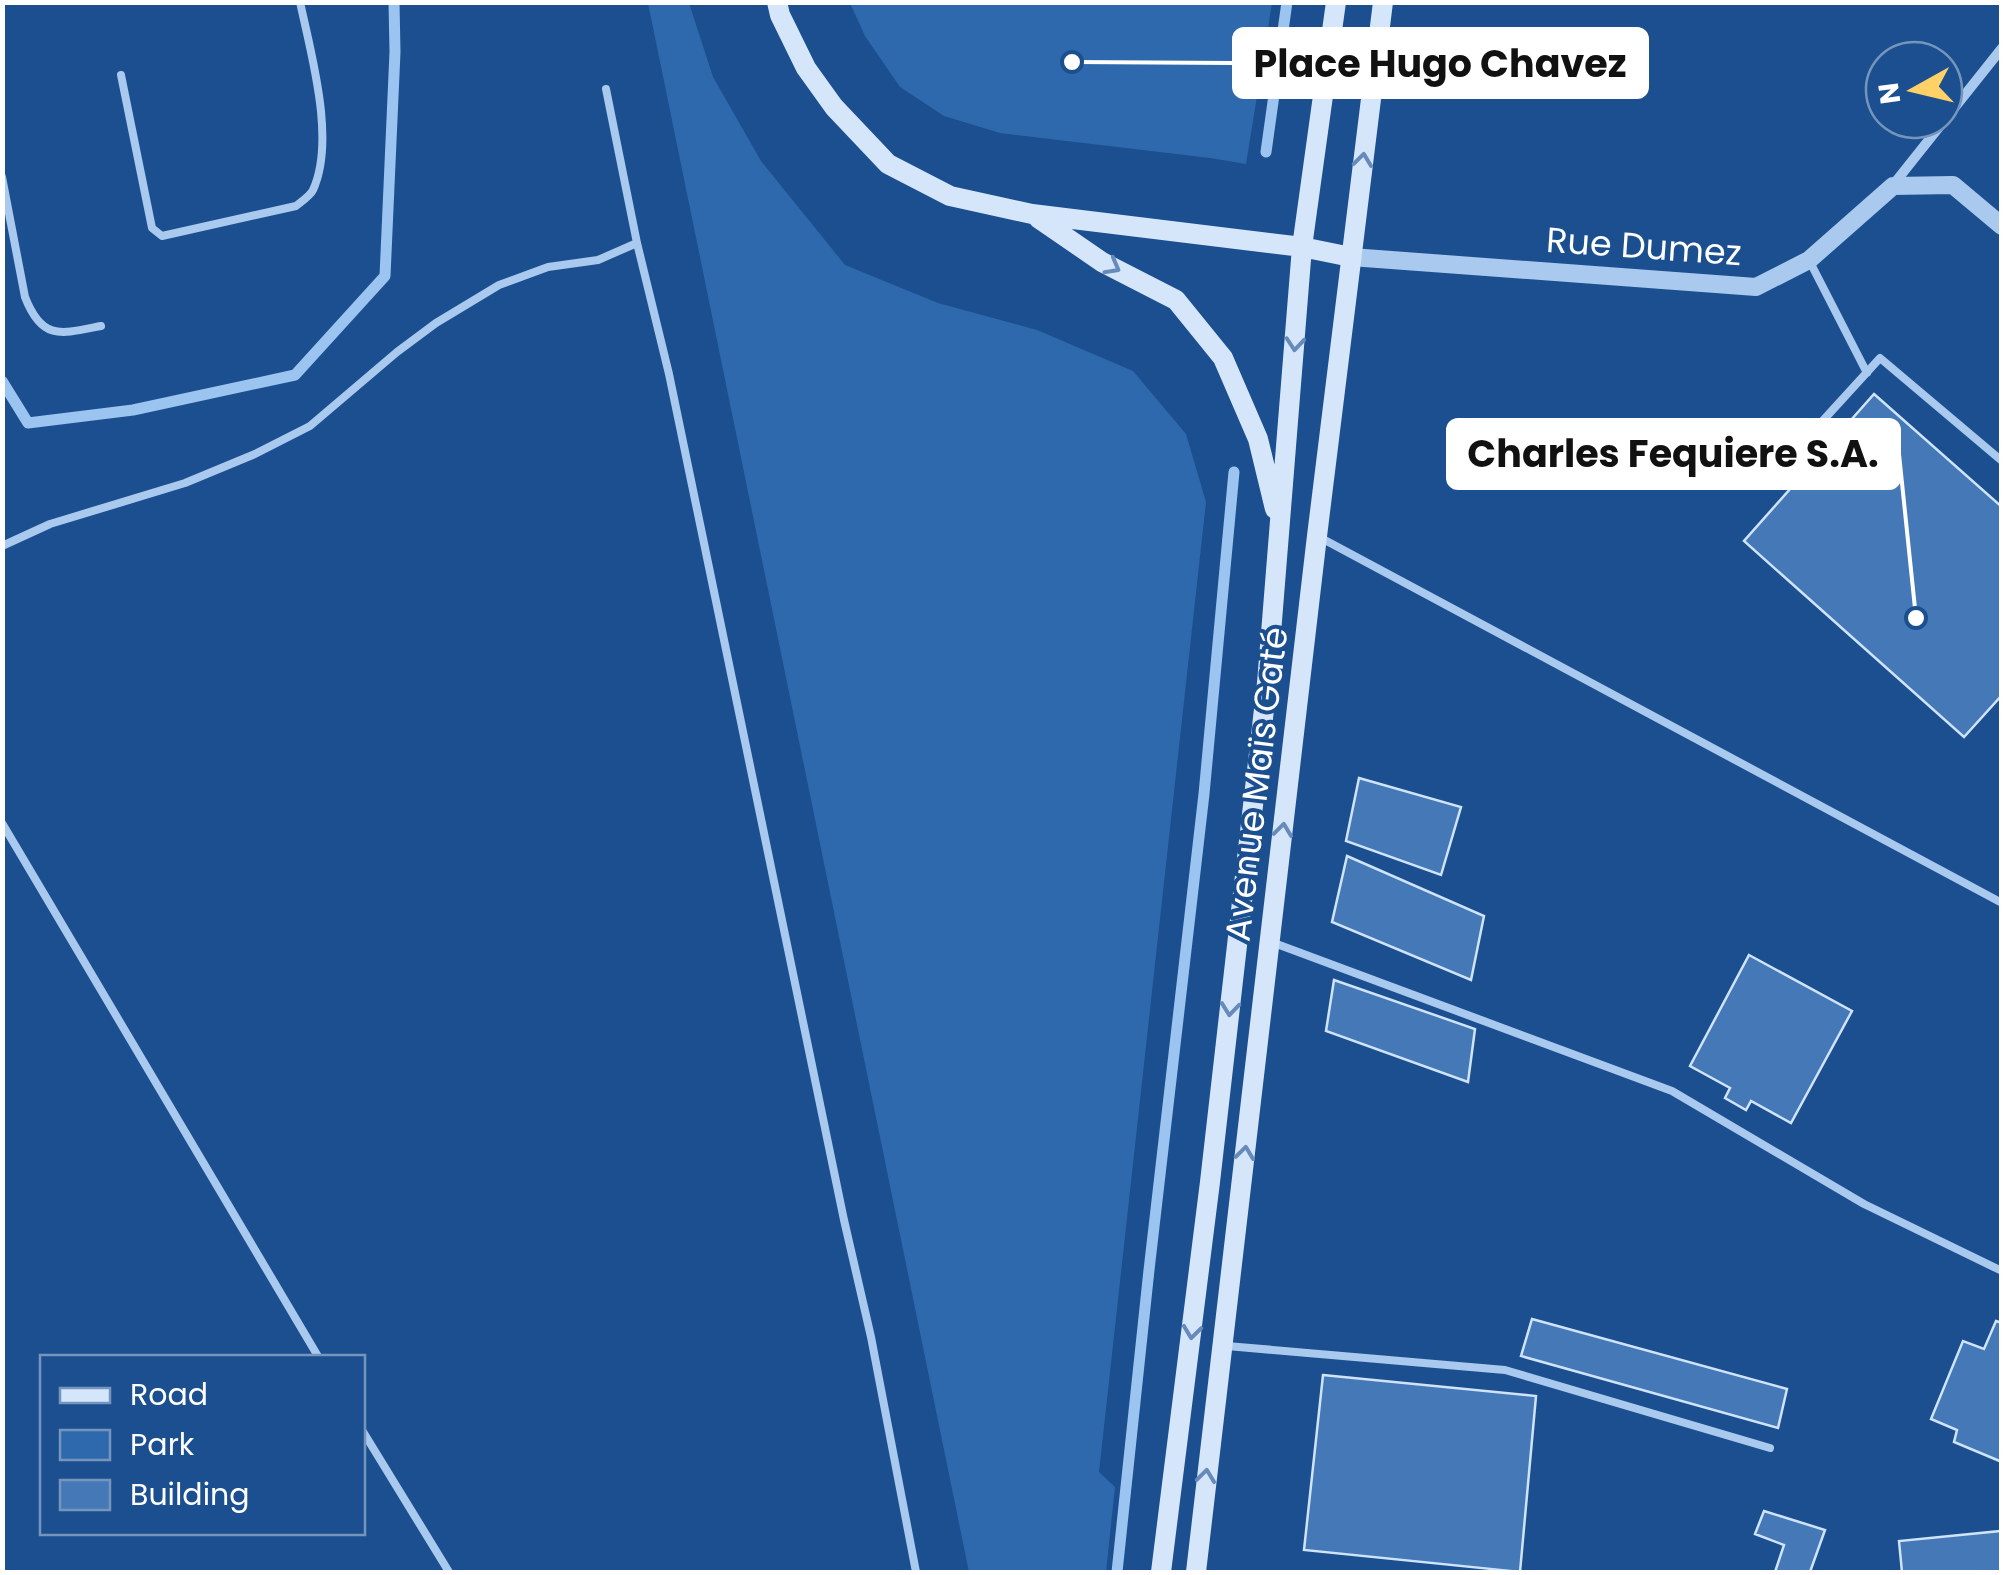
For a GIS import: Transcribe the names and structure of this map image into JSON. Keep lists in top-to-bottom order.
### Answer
{
  "streets": {
    "main road": ["Avenue Maïs Gaté"],
    "street": ["Rue Dumez"]
  },
  "crossings": [
    ["Rue Dumez", "Avenue Maïs Gaté"]
  ],
  "places": ["Place Hugo Chavez", "Charles Fequiere S.A."],
  "legend": ["Road", "Park", "Building"],
  "north": "left"
}
